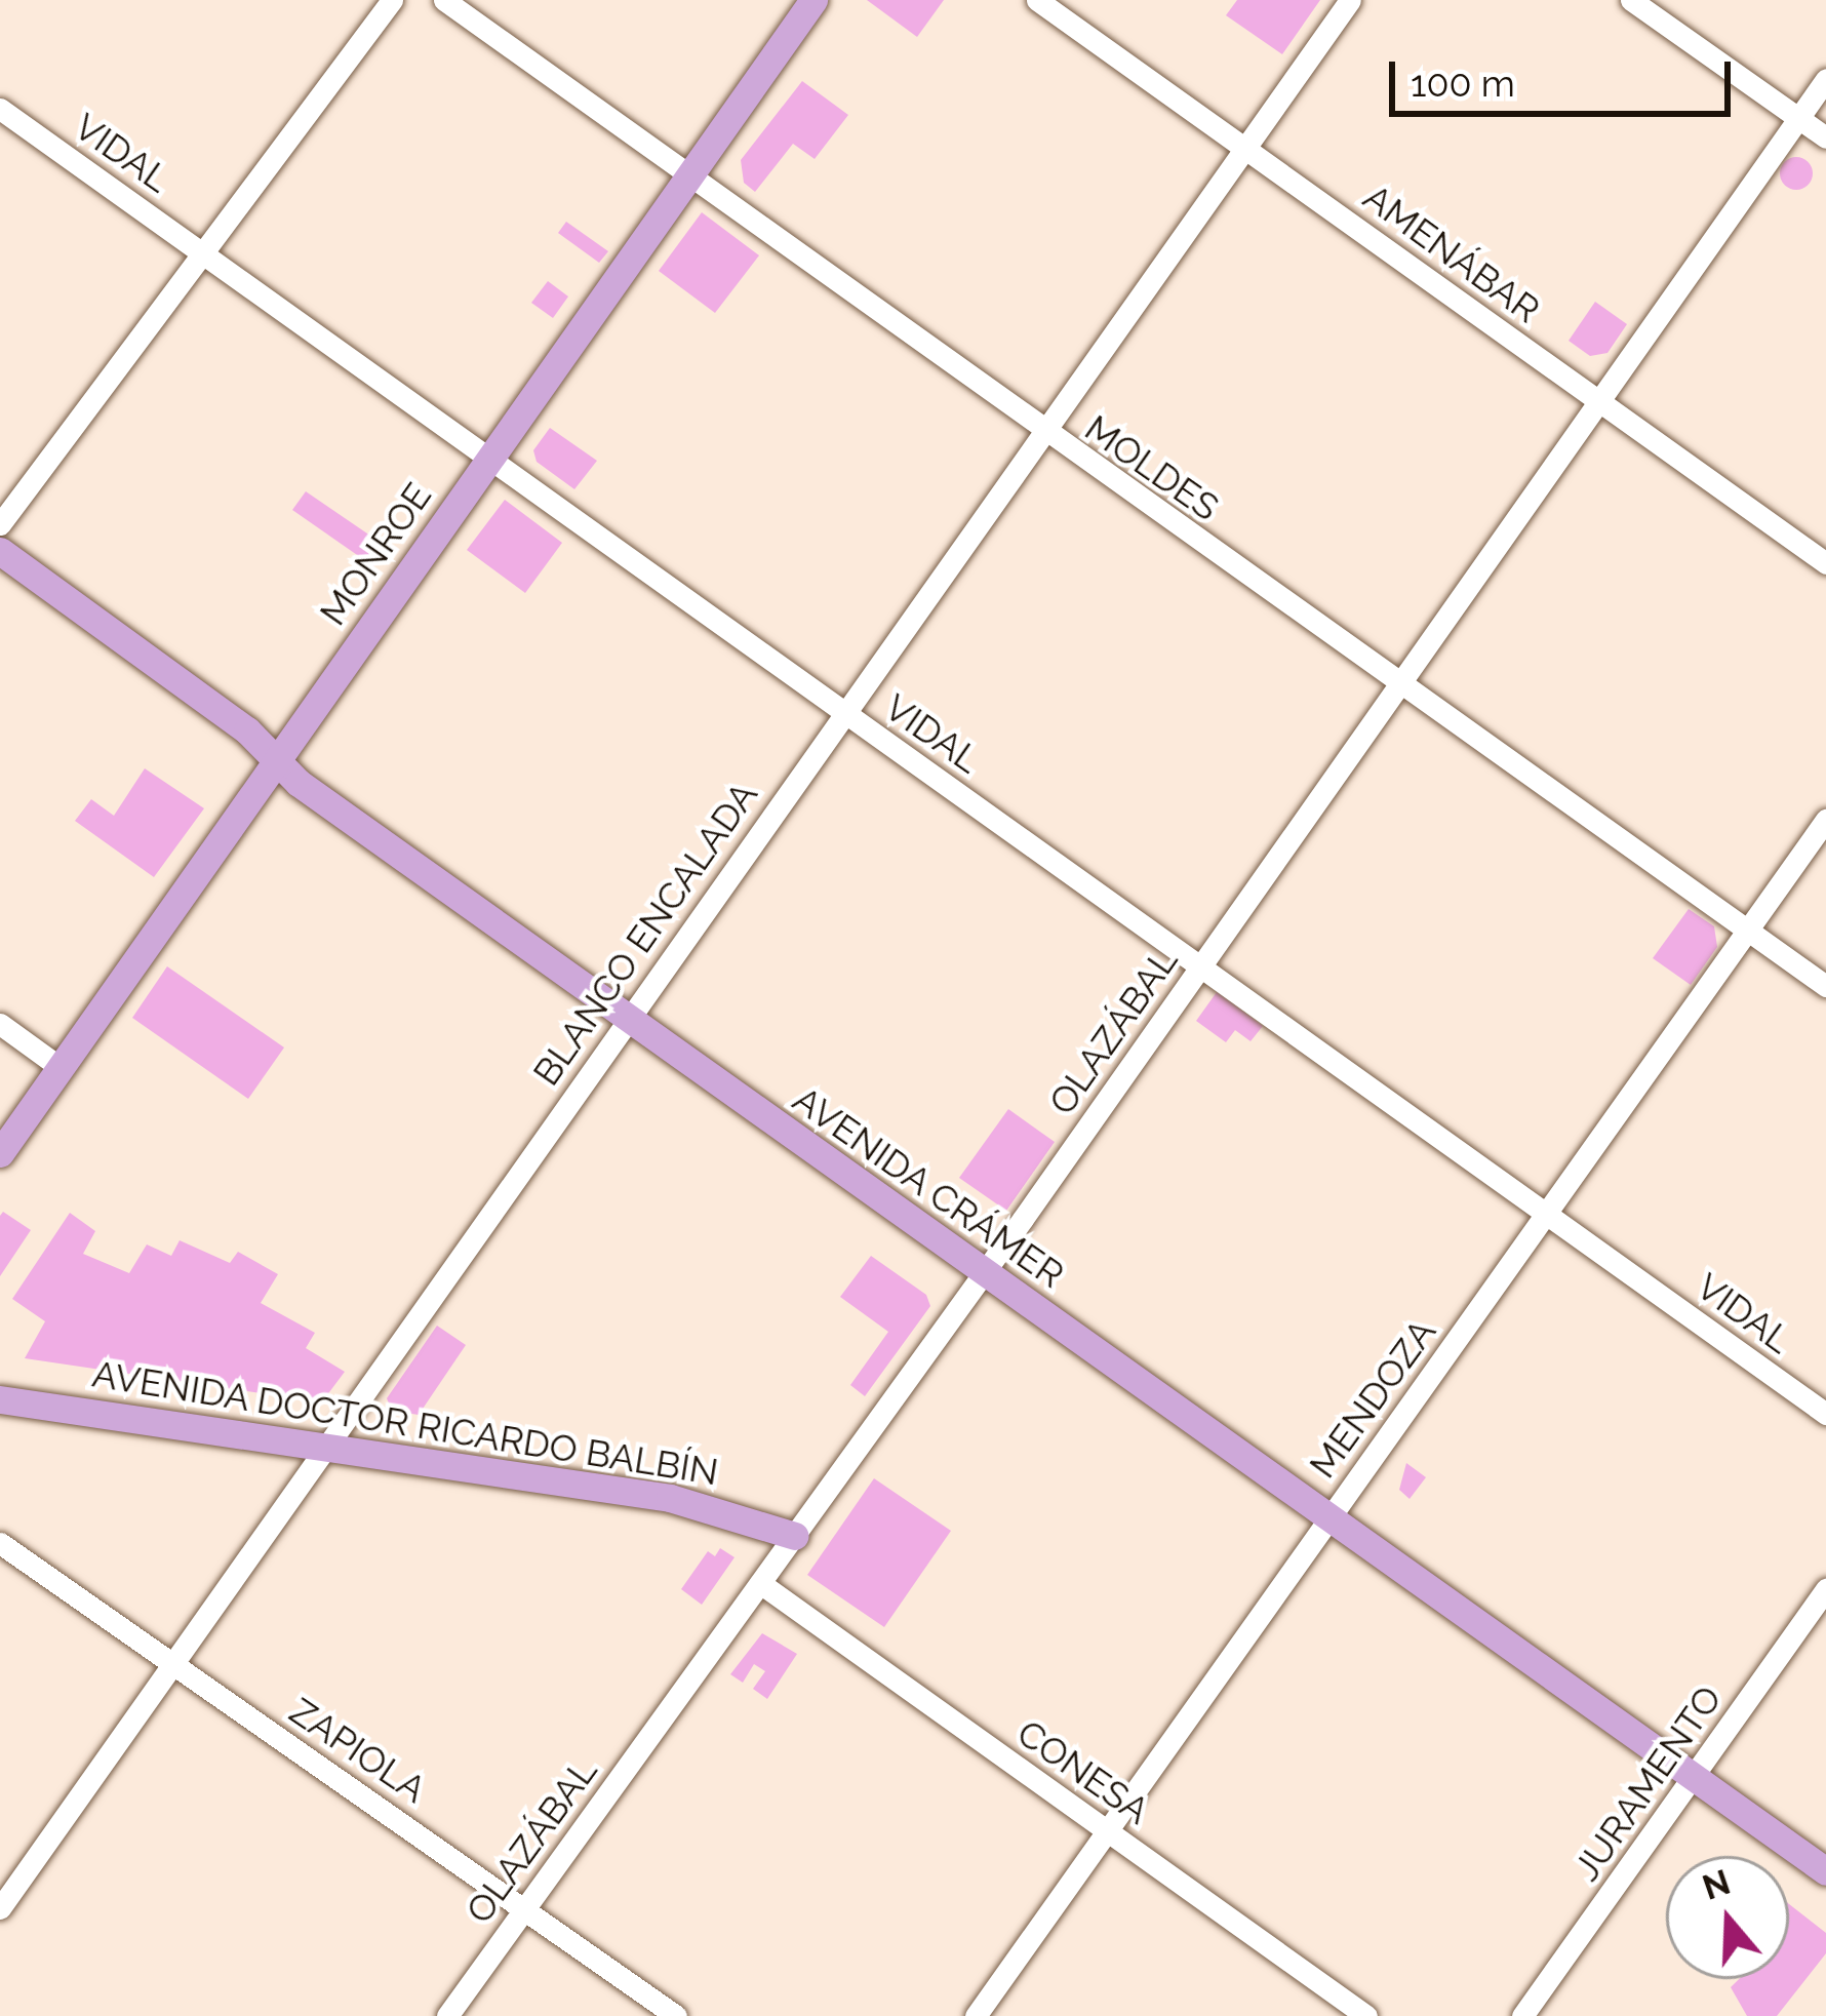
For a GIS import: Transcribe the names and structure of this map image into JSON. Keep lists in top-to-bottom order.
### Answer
{
  "streets": {
    "main road": ["MONROE", "AVENIDA CRÁMER", "AVENIDA DOCTOR RICARDO BALBÍN"],
    "street": [
      "VIDAL",
      "AMENÁBAR",
      "MOLDES",
      "BLANCO ENCALADA",
      "OLAZÁBAL",
      "MENDOZA",
      "ZAPIOLA",
      "CONESA",
      "JURAMENTO"
    ]
  },
  "crossings": [
    ["VIDAL", "MONROE"],
    ["VIDAL", "BLANCO ENCALADA"],
    ["VIDAL", "OLAZÁBAL"],
    ["VIDAL", "MENDOZA"],
    ["AMENÁBAR", "BLANCO ENCALADA"],
    ["AMENÁBAR", "OLAZÁBAL"],
    ["MOLDES", "MONROE"],
    ["MOLDES", "BLANCO ENCALADA"],
    ["MOLDES", "OLAZÁBAL"],
    ["MOLDES", "MENDOZA"],
    ["MONROE", "AVENIDA CRÁMER"],
    ["BLANCO ENCALADA", "AVENIDA CRÁMER"],
    ["BLANCO ENCALADA", "AVENIDA DOCTOR RICARDO BALBÍN"],
    ["BLANCO ENCALADA", "ZAPIOLA"],
    ["OLAZÁBAL", "AVENIDA CRÁMER"],
    ["OLAZÁBAL", "AVENIDA DOCTOR RICARDO BALBÍN"],
    ["OLAZÁBAL", "ZAPIOLA"],
    ["OLAZÁBAL", "CONESA"],
    ["AVENIDA CRÁMER", "MENDOZA"],
    ["AVENIDA CRÁMER", "JURAMENTO"],
    ["MENDOZA", "CONESA"]
  ],
  "scale_bar": "100 m",
  "north": "top"
}
